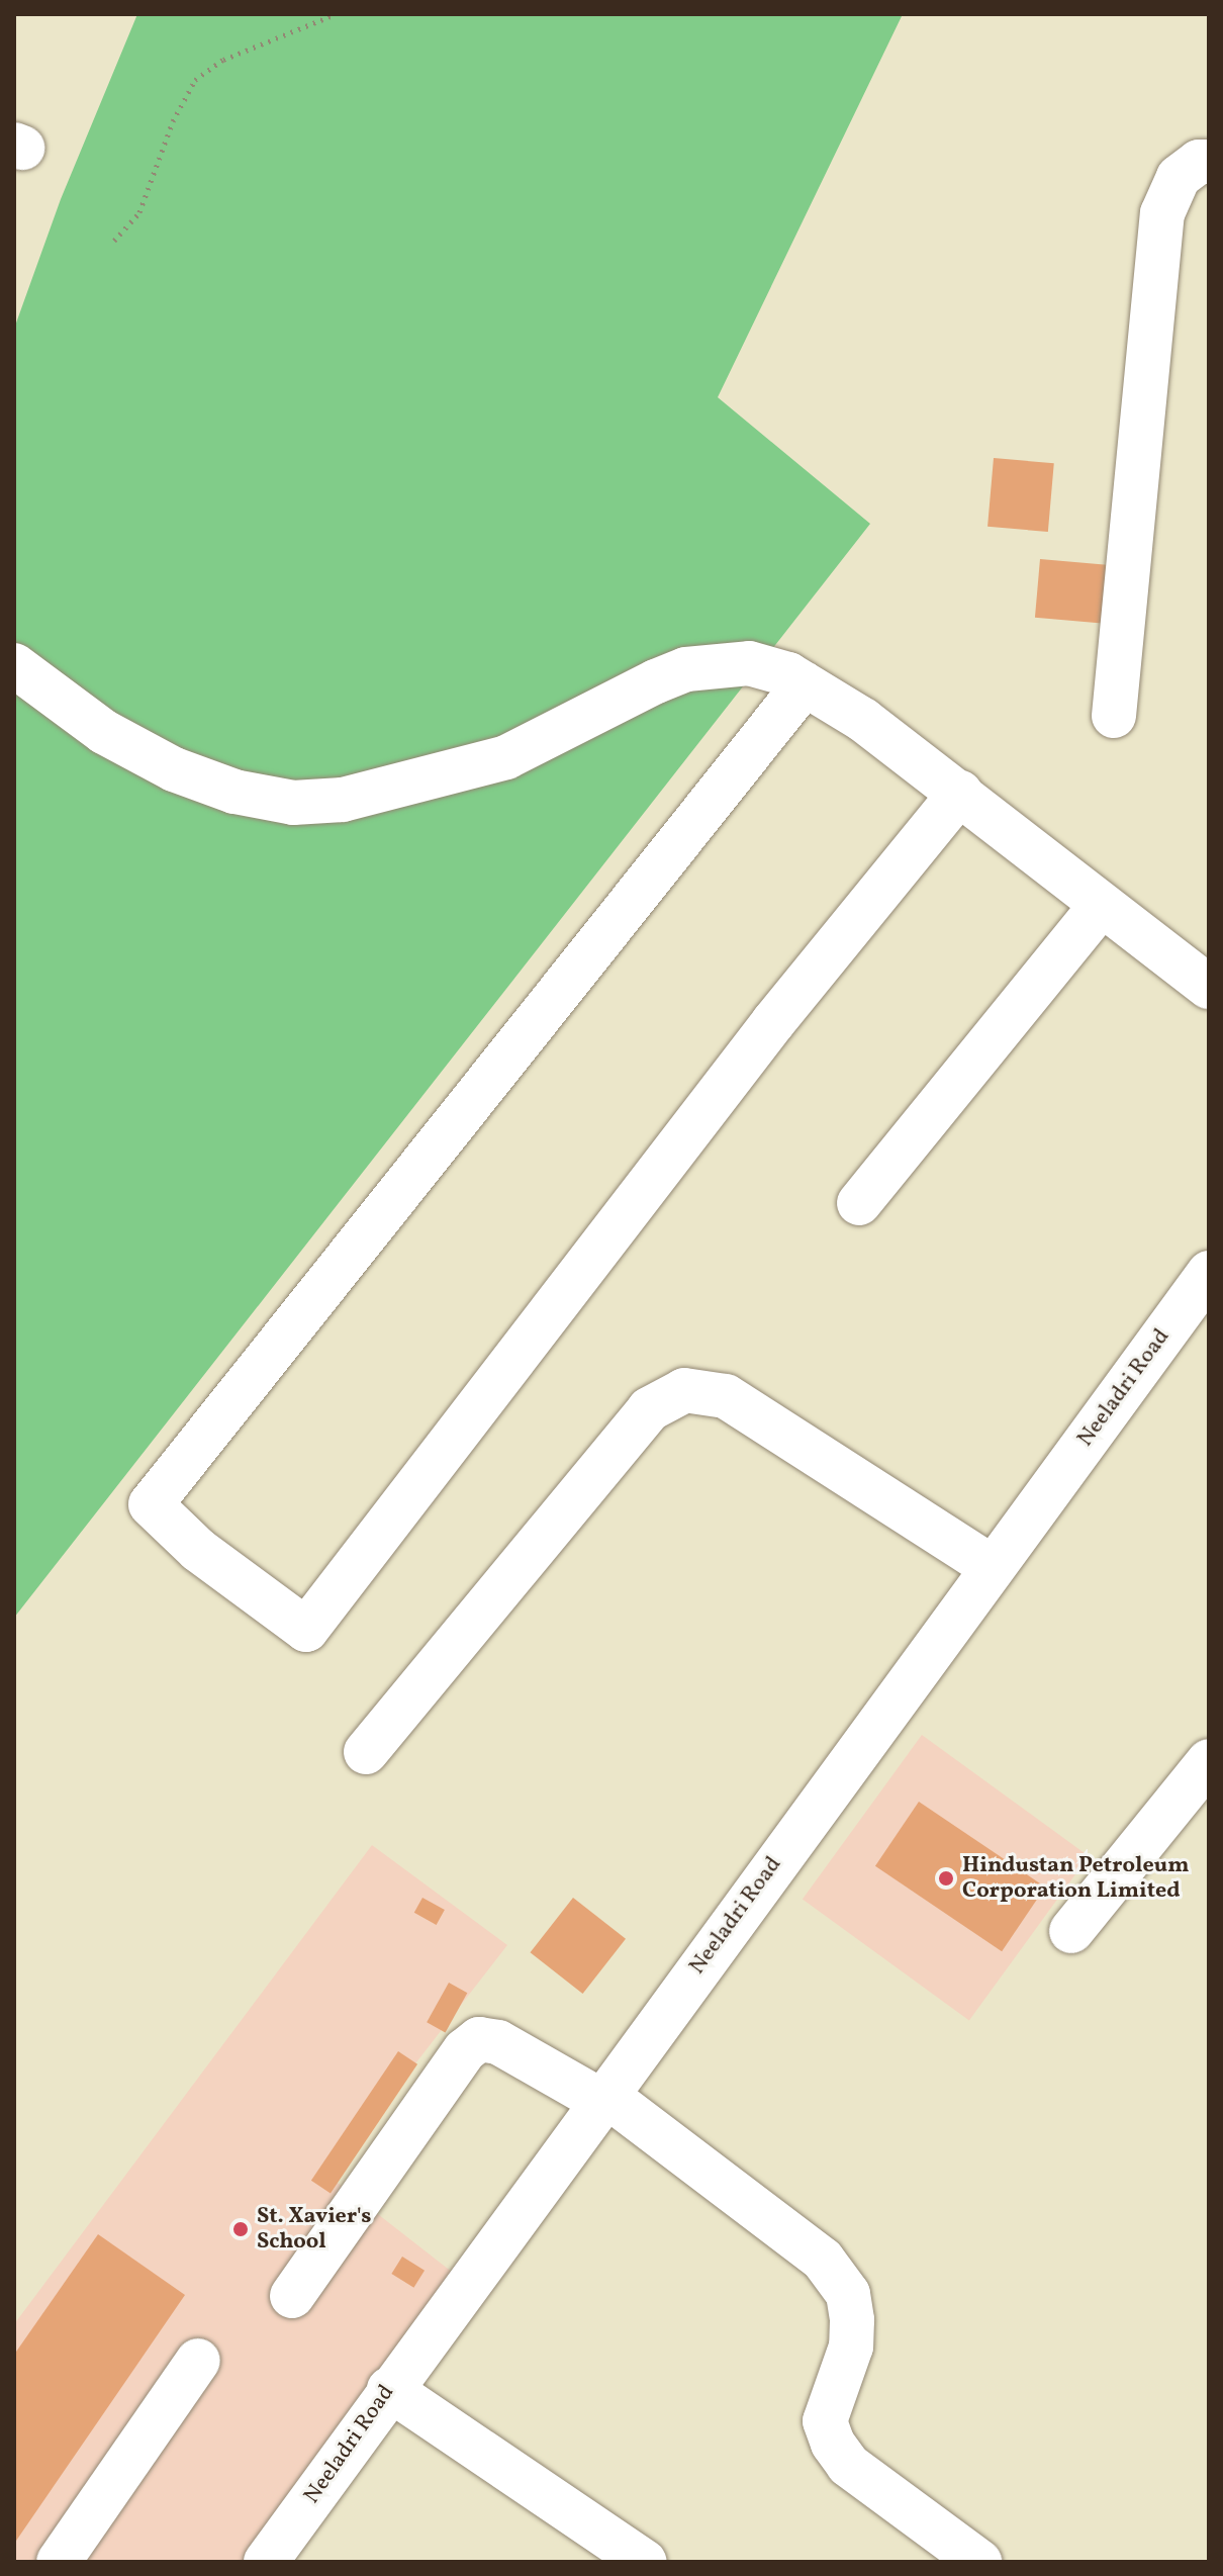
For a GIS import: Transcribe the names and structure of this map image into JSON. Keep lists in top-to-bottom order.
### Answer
{
  "streets": {
    "street": ["Neeladri Road"]
  },
  "places": ["Hindustan Petroleum Corporation Limited", "St. Xavier's School"]
}
